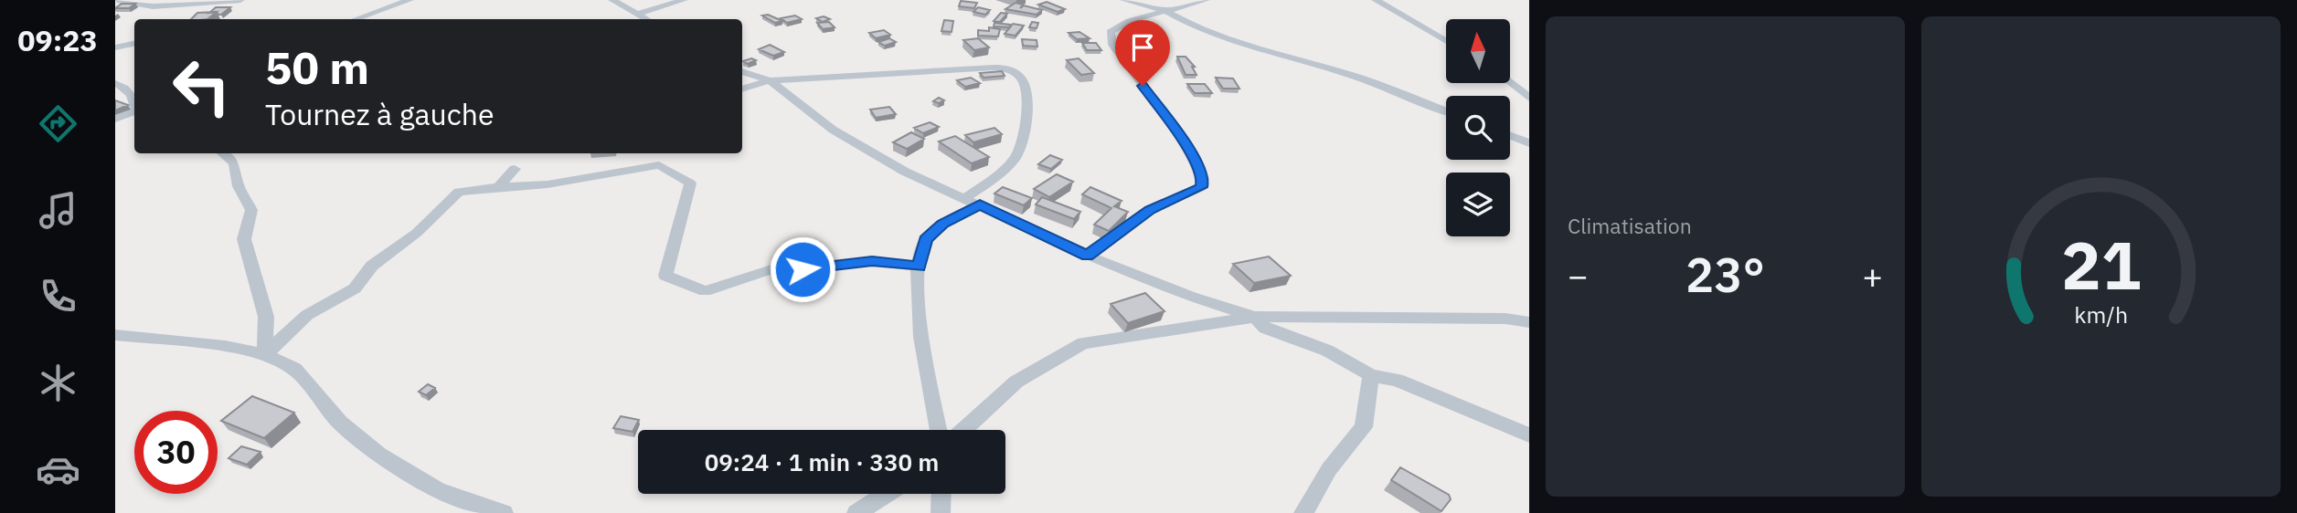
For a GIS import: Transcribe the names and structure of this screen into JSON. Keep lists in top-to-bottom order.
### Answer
{
  "north": "top",
  "page": {
    "tabs": "09:23",
    "tile": "Climatisation",
    "turn": ["50 m", "Tournez à gauche"],
    "heat": ["−", "23°", "+"],
    "limit": "30",
    "trip": "09:24 · 1 min · 330 m",
    "gauge": ["21", "km/h"]
  }
}
